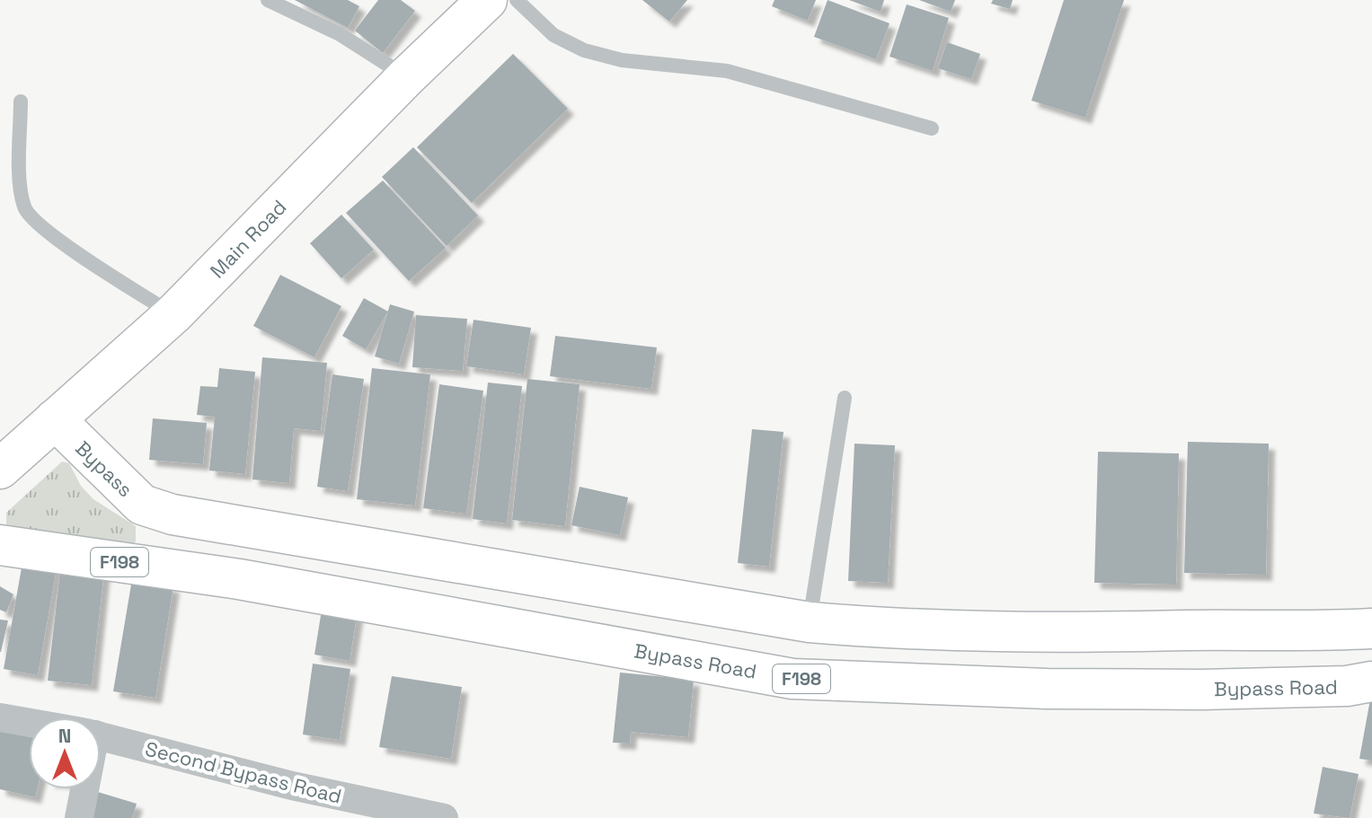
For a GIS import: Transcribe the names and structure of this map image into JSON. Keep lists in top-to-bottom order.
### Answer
{
  "streets": {
    "main road": [
      "Main Road",
      "Bypass",
      "F198",
      "Bypass Road"
    ],
    "street": ["Second Bypass Road"]
  },
  "crossings": [
    ["Main Road", "Bypass"],
    ["F198", "Bypass Road"]
  ],
  "north": "top"
}
